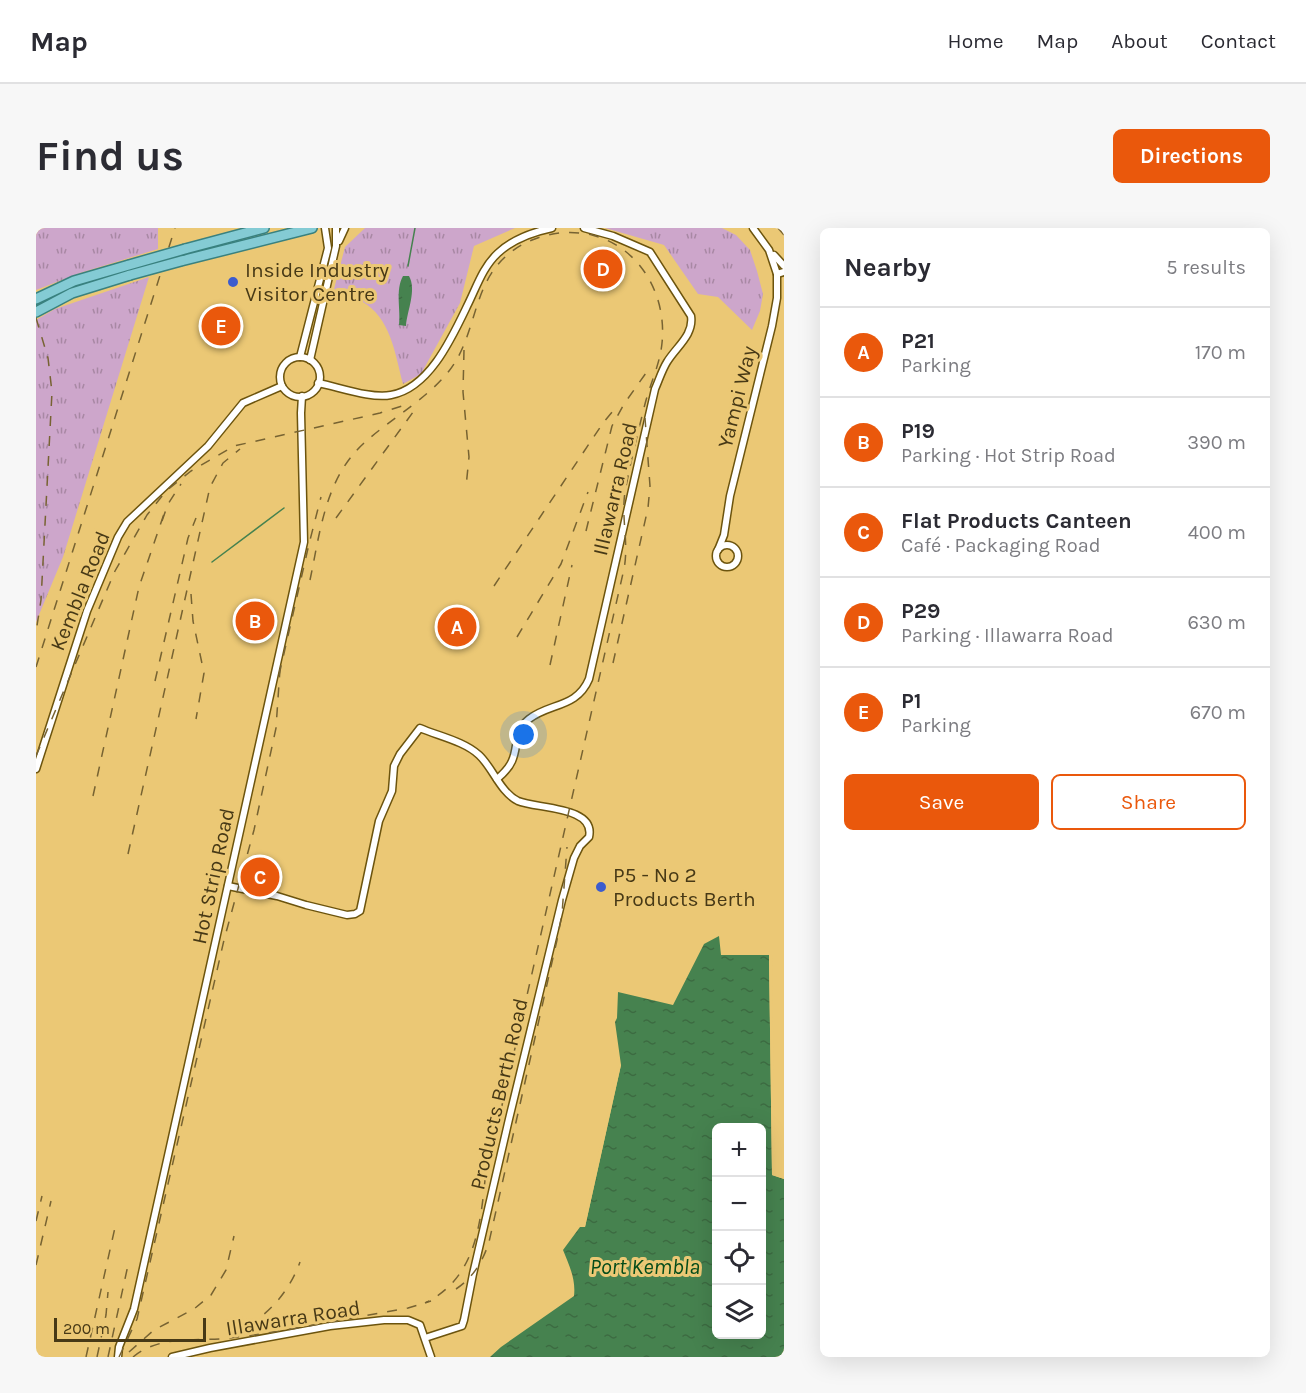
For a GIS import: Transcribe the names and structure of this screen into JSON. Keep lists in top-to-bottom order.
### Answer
{
  "streets": {
    "street": [
      "Yampi Way",
      "Illawarra Road",
      "Kembla Road",
      "Hot Strip Road",
      "Products Berth Road"
    ]
  },
  "crossings": [
    ["Illawarra Road", "Products Berth Road"],
    ["Kembla Road", "Hot Strip Road"]
  ],
  "water": ["Port Kembla"],
  "places": ["Inside Industry Visitor Centre", "P5 - No 2 Products Berth"],
  "scale_bar": "200 m",
  "page": {
    "header": "Map",
    "nav": [
      "Home",
      "Map",
      "About",
      "Contact"
    ],
    "buttons": [
      "Directions",
      ["Save", "Share"]
    ],
    "title": "Find us",
    "heading": ["Nearby", "5 results"],
    "pins": [
      "D",
      "E",
      "B",
      "A",
      "C"
    ],
    "list": [
      {
        "mark": "A",
        "name": "P21",
        "note": "Parking",
        "value": "170 m"
      },
      {
        "mark": "B",
        "name": "P19",
        "note": "Parking · Hot Strip Road",
        "value": "390 m"
      },
      {
        "mark": "C",
        "name": "Flat Products Canteen",
        "note": "Café · Packaging Road",
        "value": "400 m"
      },
      {
        "mark": "D",
        "name": "P29",
        "note": "Parking · Illawarra Road",
        "value": "630 m"
      },
      {
        "mark": "E",
        "name": "P1",
        "note": "Parking",
        "value": "670 m"
      }
    ],
    "map_buttons": ["+", "−"],
    "scale": "200 m"
  }
}
